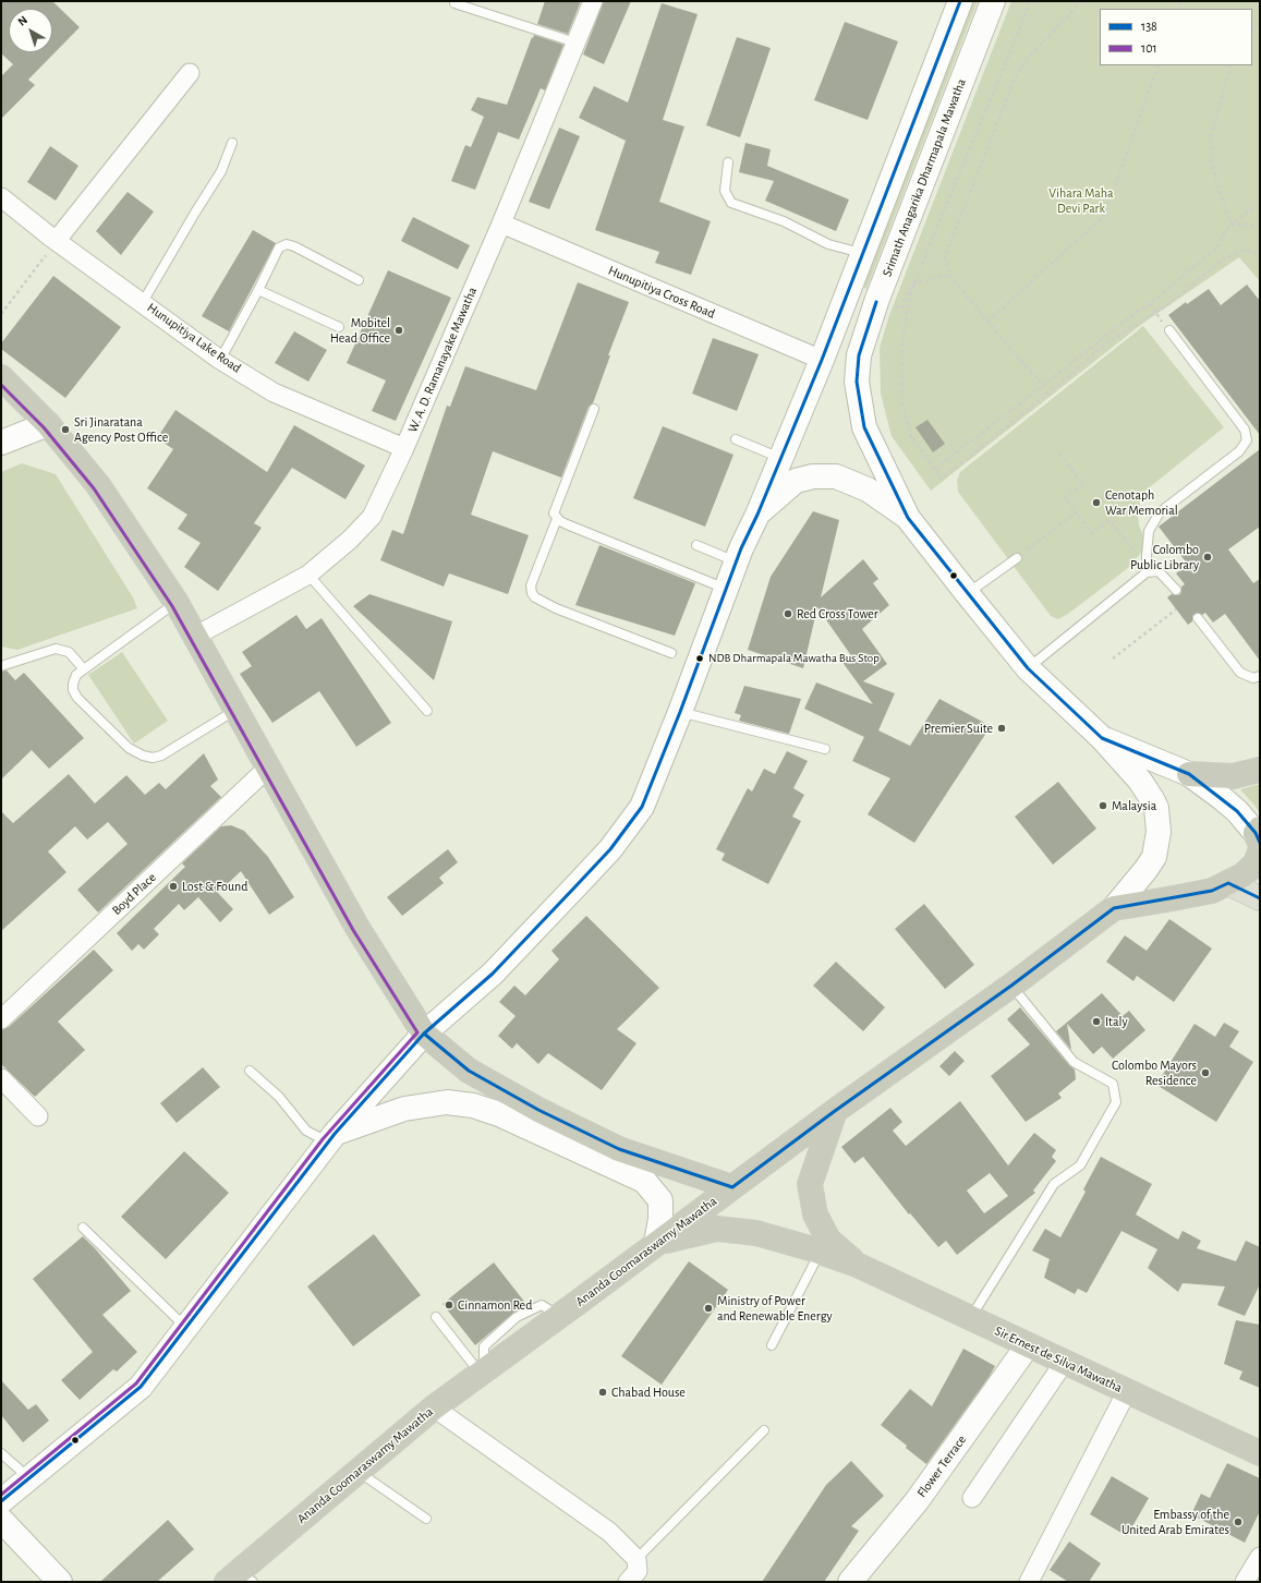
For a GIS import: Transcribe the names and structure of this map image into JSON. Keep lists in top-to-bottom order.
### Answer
{
  "streets": {
    "highway": ["Ananda Coomaraswamy Mawatha", "Sir Ernest de Silva Mawatha"],
    "main road": ["Srimath Anagarika Dharmapala Mawatha", "Flower Terrace"],
    "street": [
      "Hunupitiya Cross Road",
      "Hunupitiya Lake Road",
      "W. A. D. Ramanayake Mawatha",
      "Boyd Place"
    ]
  },
  "crossings": [
    ["Hunupitiya Cross Road", "W. A. D. Ramanayake Mawatha"],
    ["Hunupitiya Lake Road", "W. A. D. Ramanayake Mawatha"],
    ["Ananda Coomaraswamy Mawatha", "Sir Ernest de Silva Mawatha"],
    ["Sir Ernest de Silva Mawatha", "Flower Terrace"]
  ],
  "parks": ["Vihara Maha Devi Park"],
  "places": [
    "Mobitel Head Office",
    "Sri Jinaratana Agency Post Office",
    "Cenotaph War Memorial",
    "Colombo Public Library",
    "Red Cross Tower",
    "NDB Dharmapala Mawatha Bus Stop",
    "Premier Suite",
    "Malaysia",
    "Lost & Found",
    "Italy",
    "Colombo Mayors Residence",
    "Cinnamon Red",
    "Ministry of Power and Renewable Energy",
    "Chabad House",
    "Embassy of the United Arab Emirates"
  ],
  "lines": ["transit line 138", "transit line 101"],
  "legend": ["138", "101"],
  "north": "top left"
}
